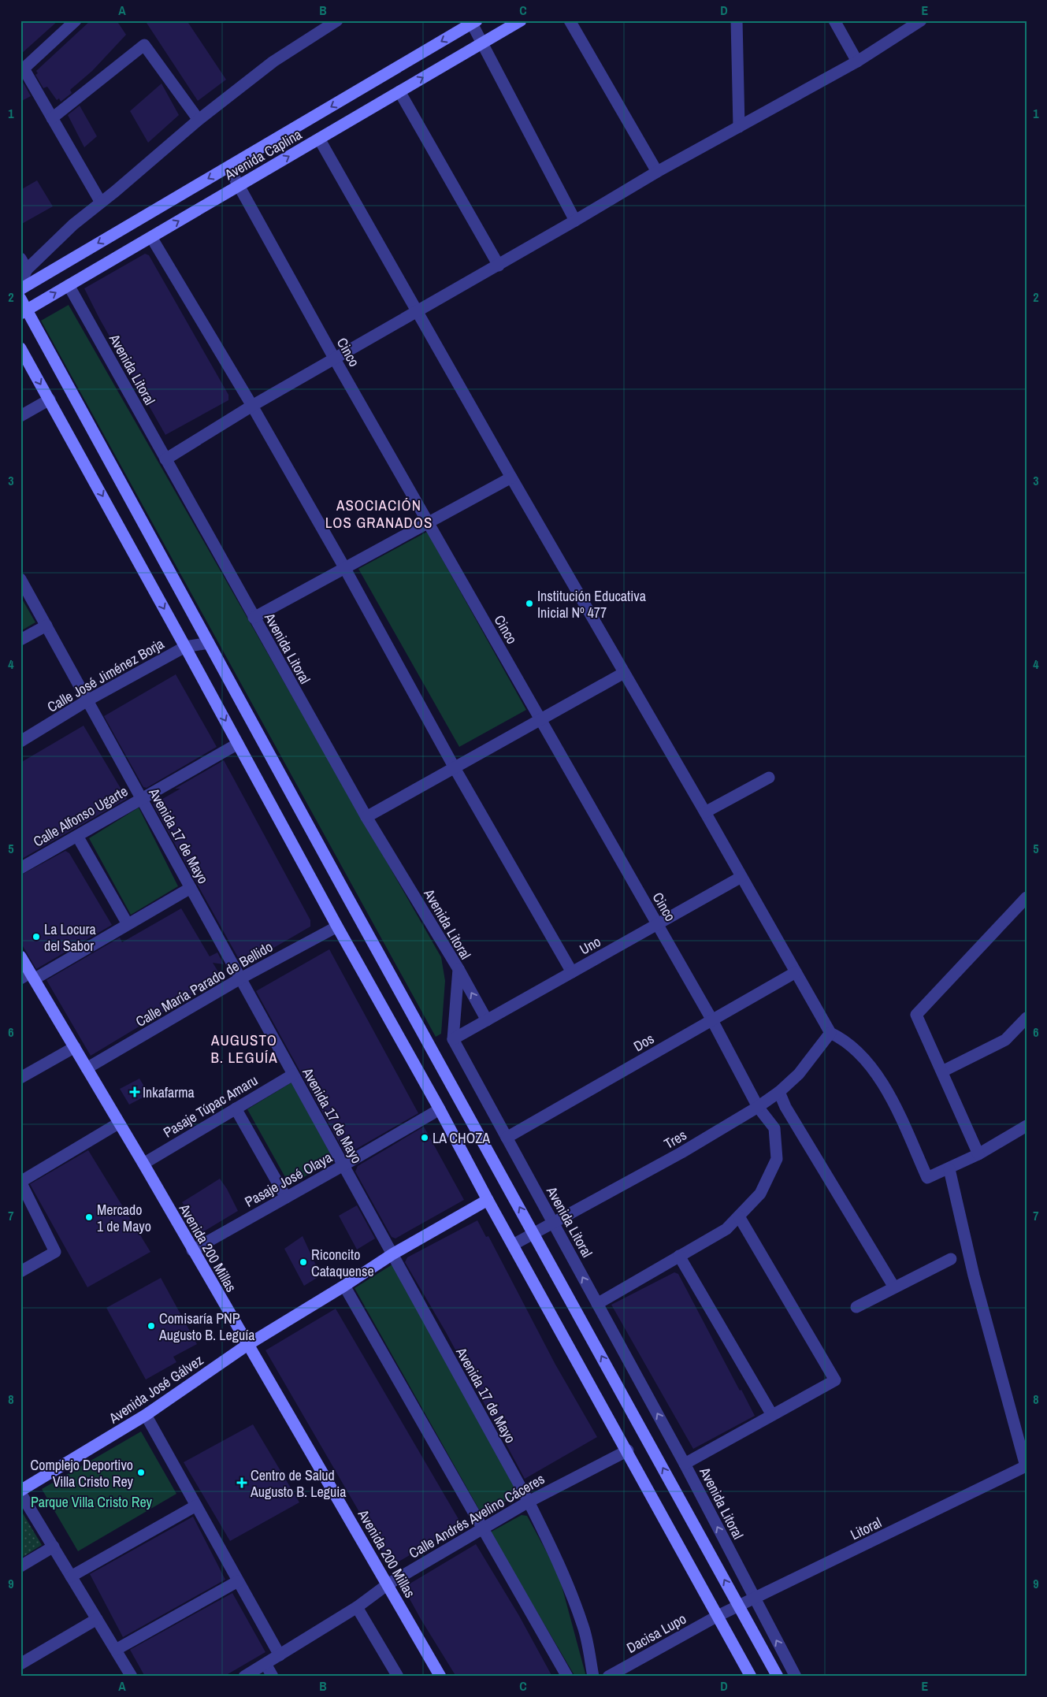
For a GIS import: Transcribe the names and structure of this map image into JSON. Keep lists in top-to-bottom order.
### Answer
{
  "streets": {
    "main road": ["Avenida Caplina", "Avenida 200 Millas", "Avenida José Gálvez"],
    "street": [
      "Cinco",
      "Avenida Litoral",
      "Calle José Jiménez Borja",
      "Calle Alfonso Ugarte",
      "Avenida 17 de Mayo",
      "Uno",
      "Calle María Parado de Bellido",
      "Dos",
      "Pasaje Túpac Amaru",
      "Tres",
      "Pasaje José Olaya",
      "Calle Andrés Avelino Cáceres",
      "Litoral",
      "Dacisa Lupo"
    ]
  },
  "crossings": [
    ["Avenida Caplina", "Cinco"],
    ["Avenida Caplina", "Avenida Litoral"],
    ["Cinco", "Avenida Litoral"],
    ["Cinco", "Uno"],
    ["Cinco", "Dos"],
    ["Cinco", "Tres"],
    ["Avenida Litoral", "Uno"],
    ["Avenida Litoral", "Dos"],
    ["Avenida Litoral", "Tres"],
    ["Avenida Litoral", "Litoral"],
    ["Calle José Jiménez Borja", "Avenida 17 de Mayo"],
    ["Calle Alfonso Ugarte", "Avenida 17 de Mayo"],
    ["Avenida 17 de Mayo", "Calle María Parado de Bellido"],
    ["Avenida 17 de Mayo", "Pasaje Túpac Amaru"],
    ["Avenida 17 de Mayo", "Pasaje José Olaya"],
    ["Avenida 17 de Mayo", "Avenida José Gálvez"],
    ["Avenida 17 de Mayo", "Calle Andrés Avelino Cáceres"],
    ["Calle María Parado de Bellido", "Avenida 200 Millas"],
    ["Pasaje Túpac Amaru", "Avenida 200 Millas"],
    ["Pasaje José Olaya", "Avenida 200 Millas"],
    ["Avenida 200 Millas", "Avenida José Gálvez"],
    ["Avenida 200 Millas", "Calle Andrés Avelino Cáceres"],
    ["Litoral", "Dacisa Lupo"]
  ],
  "districts": ["ASOCIACIÓN LOS GRANADOS", "AUGUSTO B. LEGUÍA"],
  "parks": ["Parque Villa Cristo Rey"],
  "places": {
    "other": [
      "Institución Educativa Inicial Nº 477",
      "La Locura del Sabor",
      "LA CHOZA",
      "Mercado 1 de Mayo",
      "Riconcito Cataquense",
      "Comisaría PNP Augusto B. Leguía",
      "Complejo Deportivo Villa Cristo Rey"
    ],
    "health": ["Inkafarma", "Centro de Salud Augusto B. Leguia"]
  },
  "grid": {
    "columns": [
      "A",
      "B",
      "C",
      "D",
      "E"
    ],
    "rows": [
      "1",
      "2",
      "3",
      "4",
      "5",
      "6",
      "7",
      "8",
      "9"
    ]
  }
}
